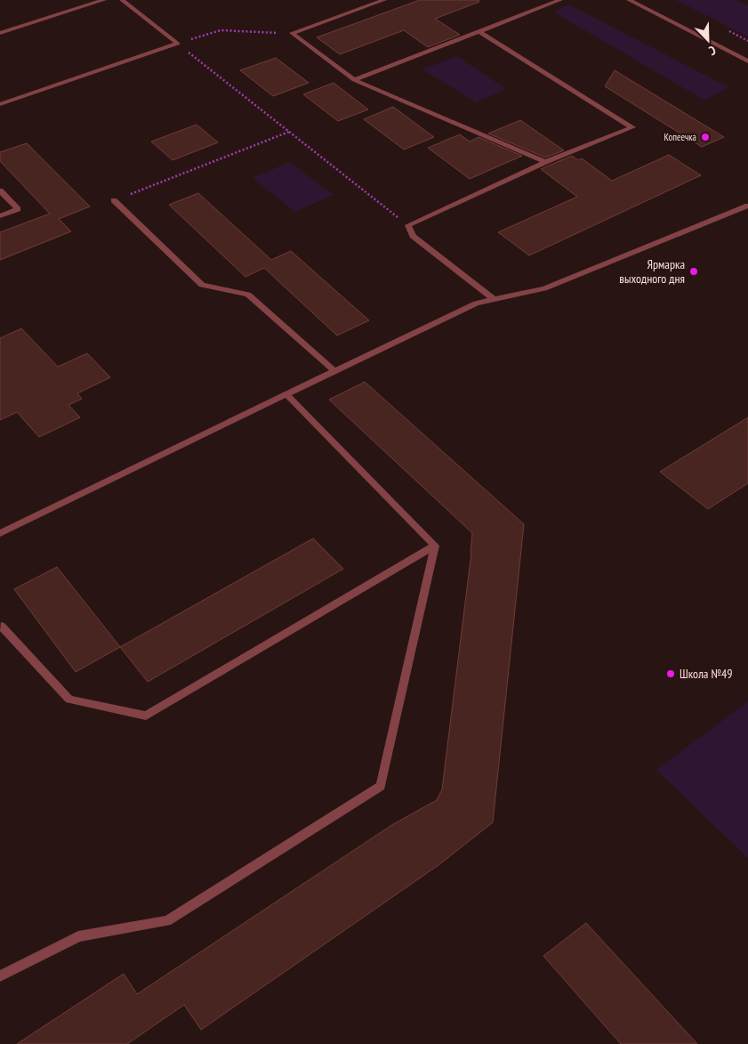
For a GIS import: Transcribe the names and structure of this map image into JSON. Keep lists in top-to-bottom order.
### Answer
{
  "places": ["Копеечка", "Ярмарка выходного дня", "Школа №49"],
  "north": "bottom right"
}
